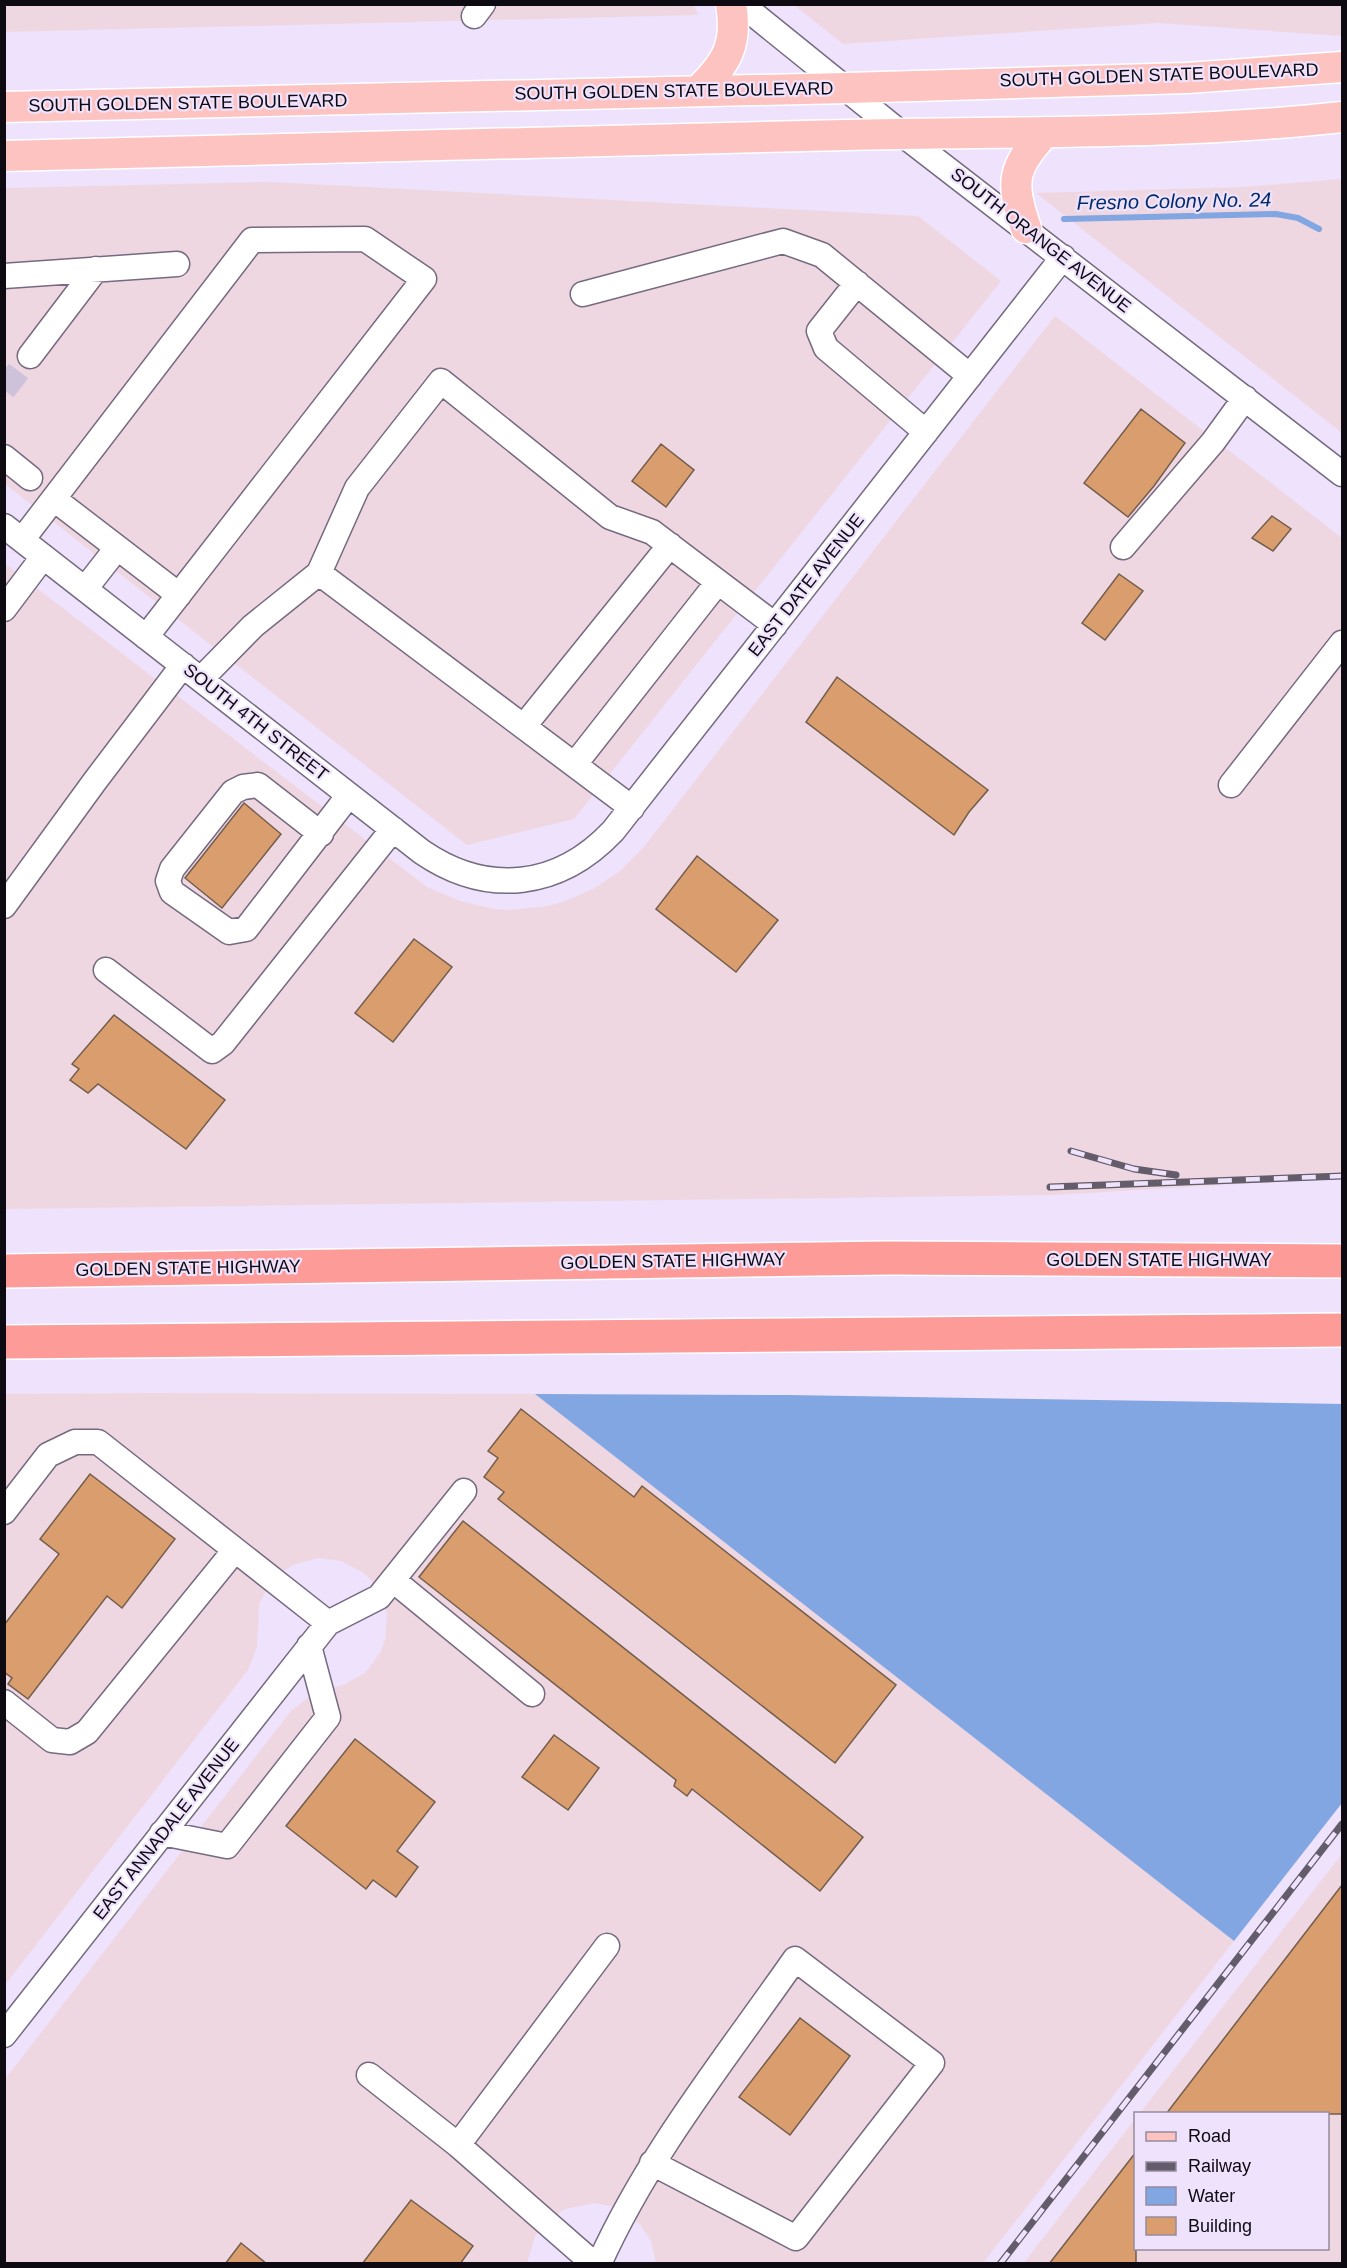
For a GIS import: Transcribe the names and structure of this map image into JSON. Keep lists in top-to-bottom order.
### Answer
{
  "streets": {
    "highway": ["GOLDEN STATE HIGHWAY"],
    "main road": ["SOUTH GOLDEN STATE BOULEVARD"],
    "street": [
      "SOUTH ORANGE AVENUE",
      "EAST DATE AVENUE",
      "SOUTH 4TH STREET",
      "EAST ANNADALE AVENUE"
    ]
  },
  "crossings": [
    ["SOUTH GOLDEN STATE BOULEVARD", "SOUTH ORANGE AVENUE"],
    ["SOUTH ORANGE AVENUE", "EAST DATE AVENUE"],
    ["EAST DATE AVENUE", "SOUTH 4TH STREET"]
  ],
  "water": ["Fresno Colony No. 24"],
  "legend": [
    "Road",
    "Railway",
    "Water",
    "Building"
  ]
}
